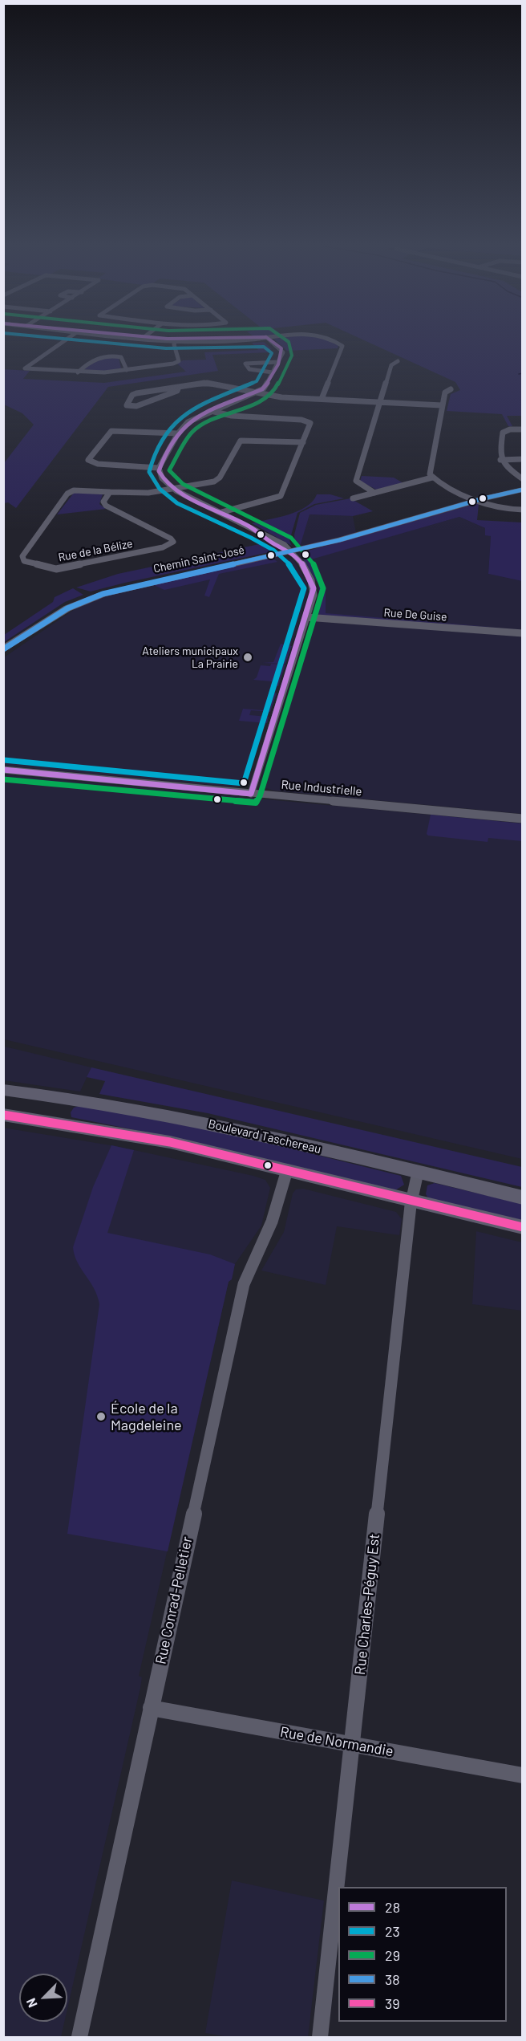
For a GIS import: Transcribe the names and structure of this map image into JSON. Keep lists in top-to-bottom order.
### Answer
{
  "streets": {
    "main road": ["Boulevard Taschereau"],
    "street": [
      "Rue de la Bélize",
      "Chemin Saint-José",
      "Rue De Guise",
      "Rue Industrielle",
      "Rue Conrad-Pelletier",
      "Rue Charles-Péguy Est",
      "Rue de Normandie"
    ]
  },
  "crossings": [
    ["Boulevard Taschereau", "Rue Charles-Péguy Est"],
    ["Rue Conrad-Pelletier", "Rue de Normandie"],
    ["Rue Charles-Péguy Est", "Rue de Normandie"]
  ],
  "places": ["Ateliers municipaux La Prairie", "École de la Magdeleine"],
  "lines": [
    "transit line 28",
    "transit line 23",
    "transit line 29",
    "transit line 38",
    "transit line 39"
  ],
  "legend": [
    "28",
    "23",
    "29",
    "38",
    "39"
  ],
  "north": "bottom left"
}
